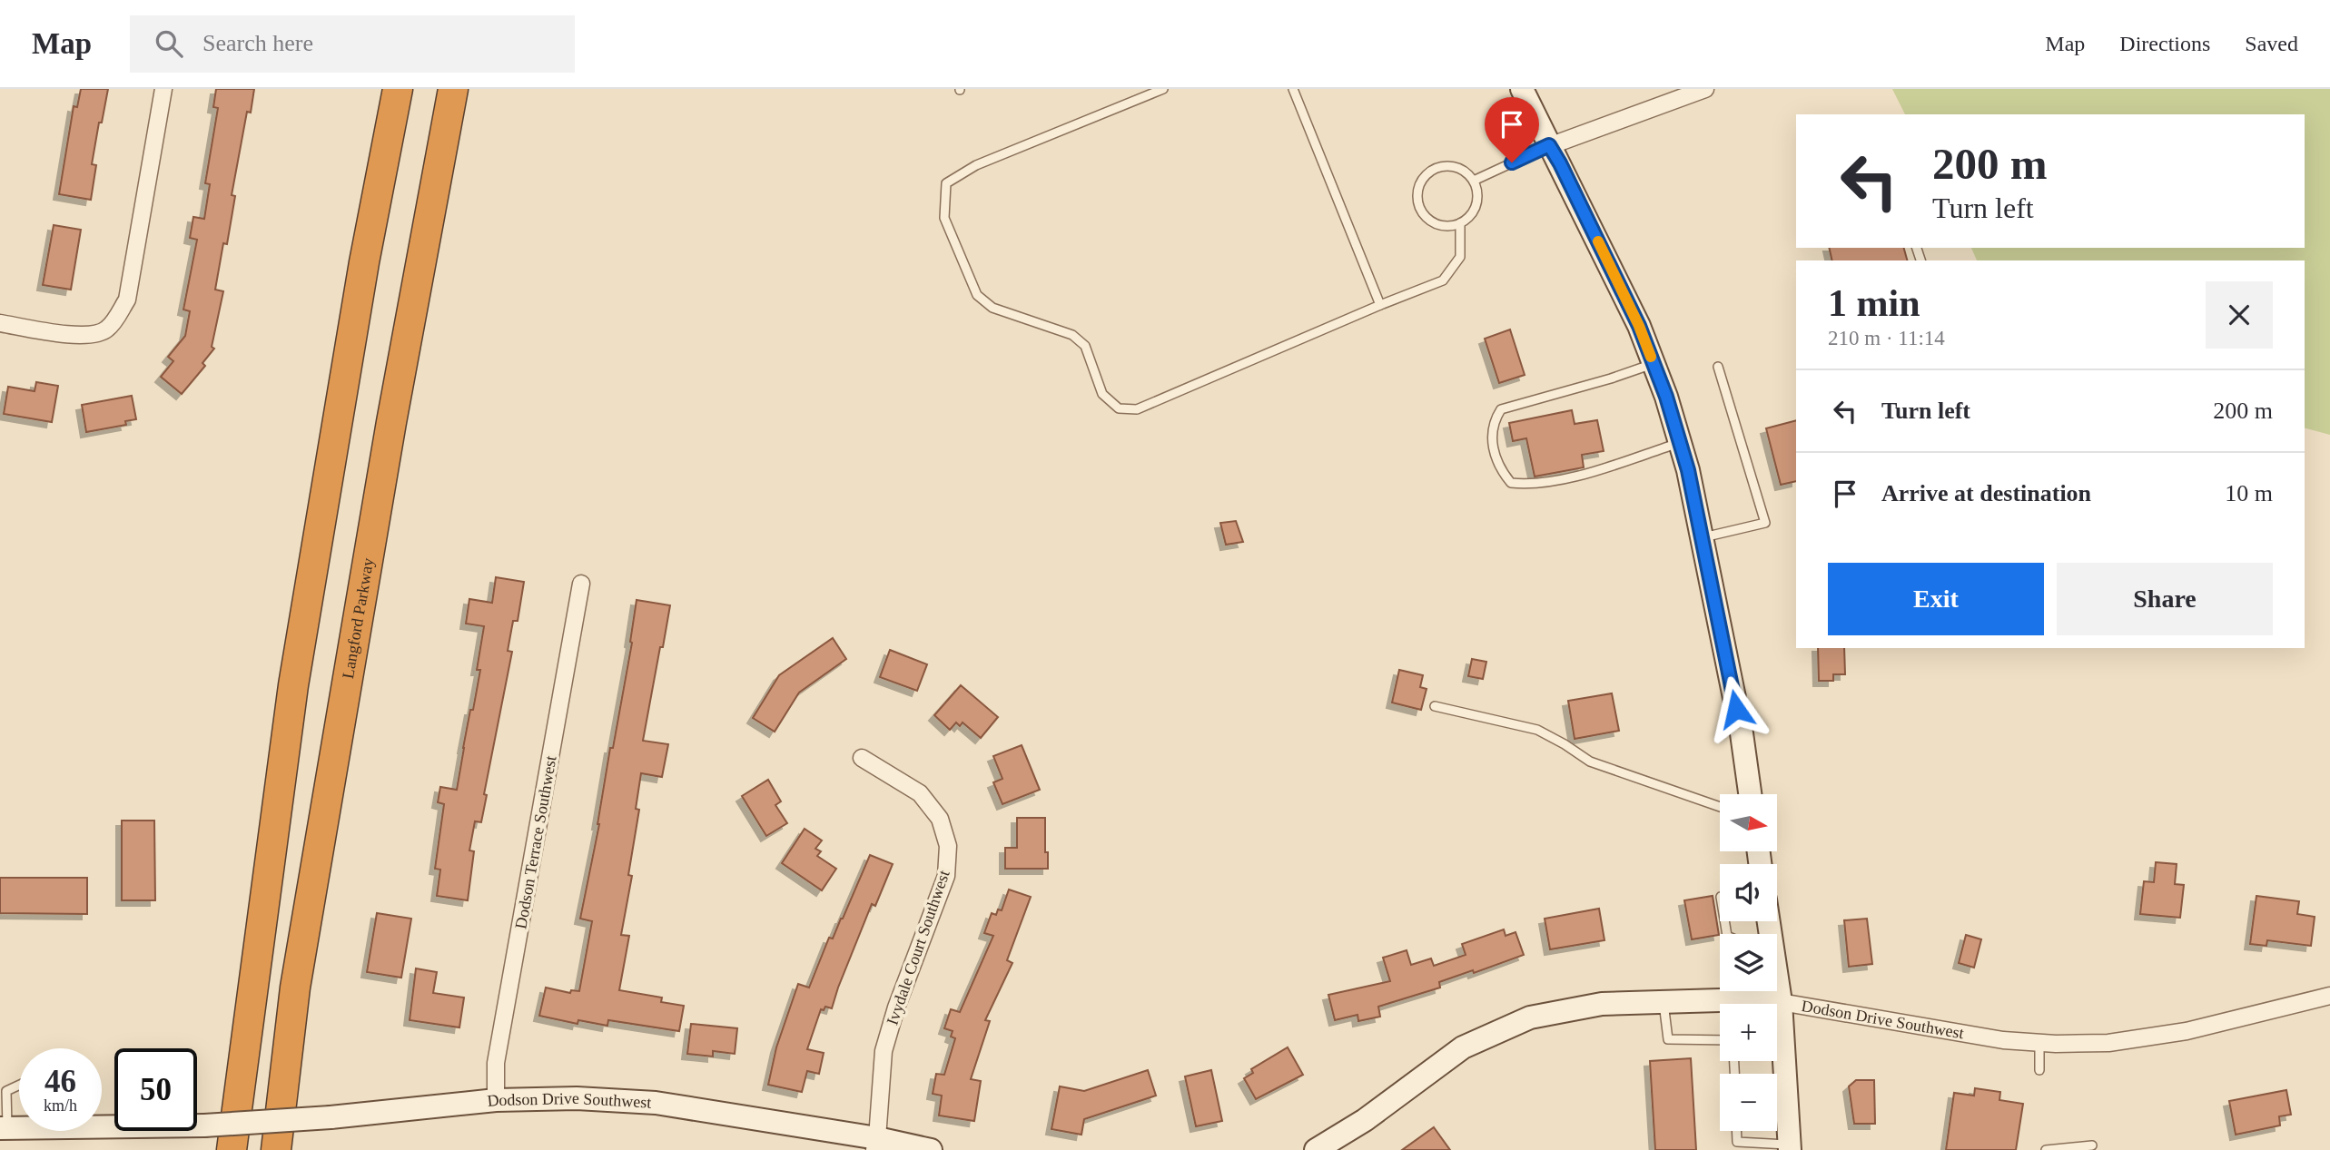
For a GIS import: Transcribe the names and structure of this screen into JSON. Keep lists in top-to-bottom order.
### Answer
{
  "streets": {
    "highway": ["Langford Parkway"],
    "street": ["Dodson Terrace Southwest", "Ivydale Court Southwest", "Dodson Drive Southwest"]
  },
  "crossings": [
    ["Dodson Terrace Southwest", "Dodson Drive Southwest"],
    ["Ivydale Court Southwest", "Dodson Drive Southwest"]
  ],
  "north": "right",
  "page": {
    "header": "Map",
    "search": "Search here",
    "nav": ["Map", "Directions", "Saved"],
    "turn": ["200 m", "Turn left"],
    "heading": ["1 min", "210 m · 11:14"],
    "list": [
      {
        "name": "Turn left",
        "value": "200 m"
      },
      {
        "name": "Arrive at destination",
        "value": "10 m"
      }
    ],
    "buttons": ["Exit", "Share"],
    "map_buttons": ["+", "−"],
    "speed": "46 km/h",
    "limit": "50"
  }
}
